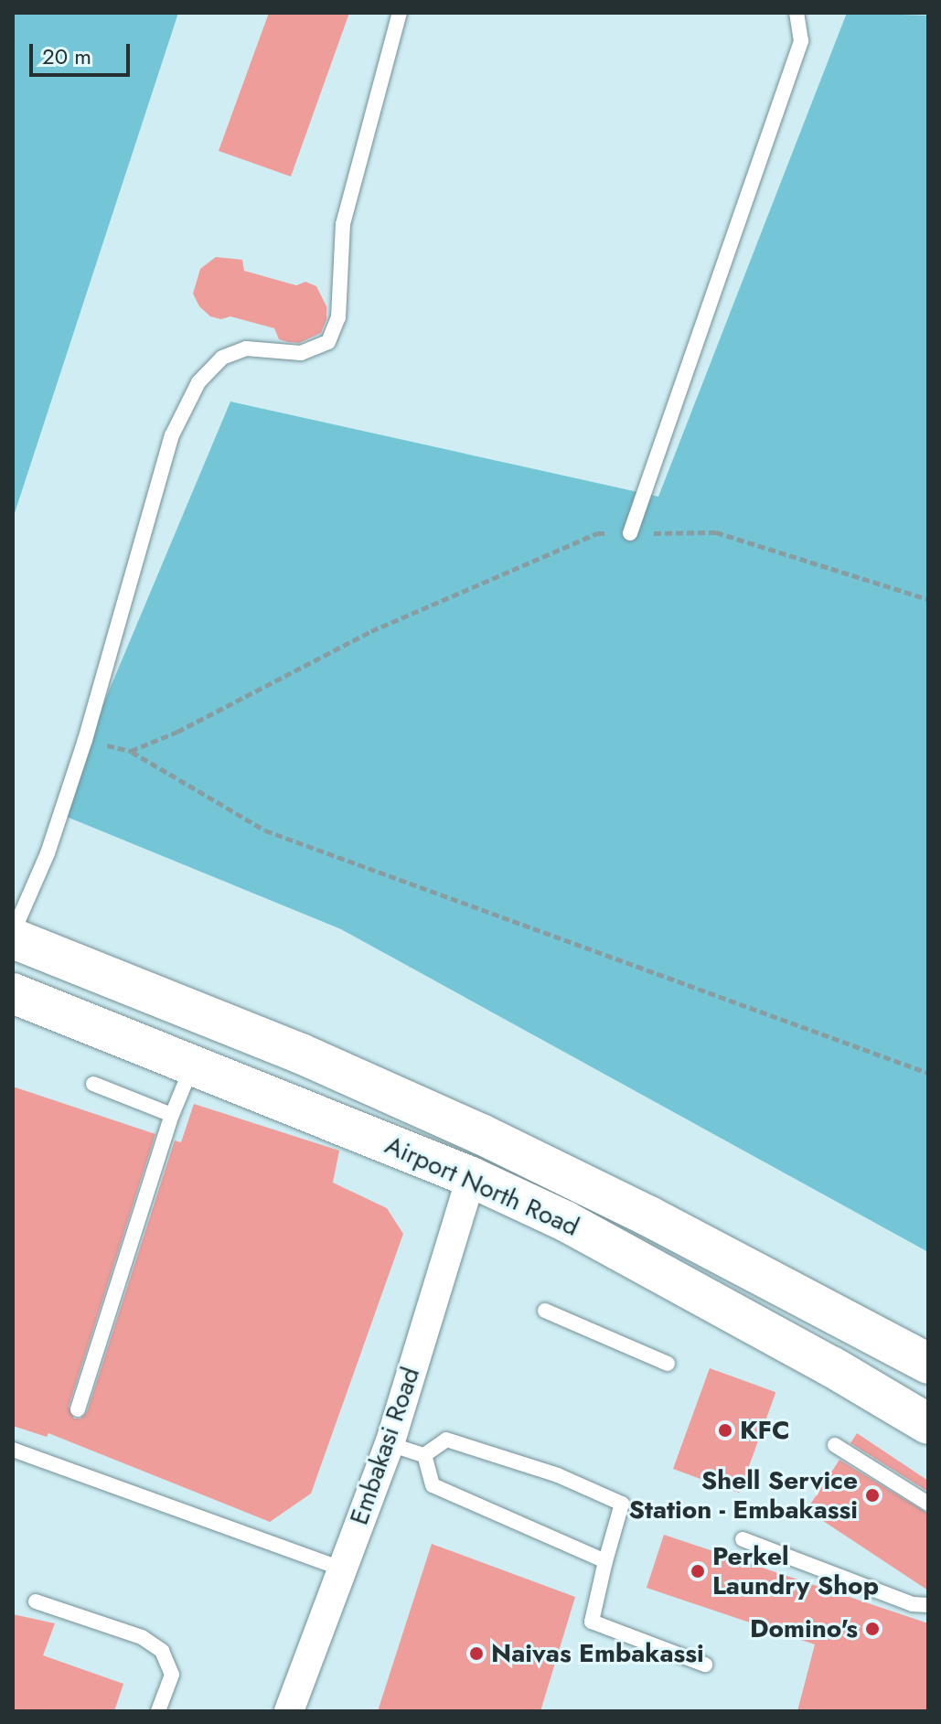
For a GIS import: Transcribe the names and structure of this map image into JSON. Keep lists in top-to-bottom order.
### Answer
{
  "streets": {
    "main road": ["Airport North Road"],
    "street": ["Embakasi Road"]
  },
  "crossings": [
    ["Airport North Road", "Embakasi Road"]
  ],
  "places": [
    "KFC",
    "Shell Service Station - Embakassi",
    "Perkel Laundry Shop",
    "Domino's",
    "Naivas Embakassi"
  ],
  "scale_bar": "20 m"
}
